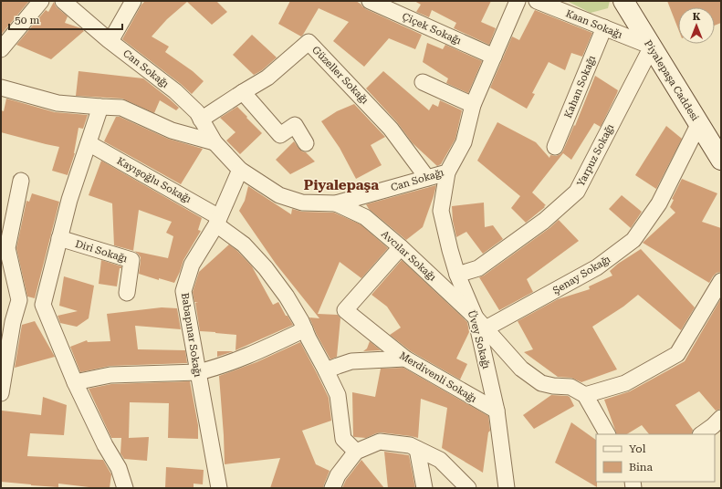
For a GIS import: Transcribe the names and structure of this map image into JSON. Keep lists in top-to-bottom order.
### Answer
{
  "streets": {
    "street": [
      "Kaan Sokağı",
      "Çiçek Sokağı",
      "Can Sokağı",
      "Güzeller Sokağı",
      "Piyalepaşa Caddesi",
      "Kahan Sokağı",
      "Yarpuz Sokağı",
      "Kayışoğlu Sokağı",
      "Diri Sokağı",
      "Avcılar Sokağı",
      "Şenay Sokağı",
      "Babapınar Sokağı",
      "Üvey Sokağı",
      "Merdivenli Sokağı"
    ]
  },
  "crossings": [
    ["Kaan Sokağı", "Piyalepaşa Caddesi"],
    ["Kaan Sokağı", "Kahan Sokağı"],
    ["Kaan Sokağı", "Yarpuz Sokağı"],
    ["Çiçek Sokağı", "Can Sokağı"],
    ["Can Sokağı", "Güzeller Sokağı"],
    ["Can Sokağı", "Avcılar Sokağı"],
    ["Can Sokağı", "Babapınar Sokağı"],
    ["Can Sokağı", "Üvey Sokağı"],
    ["Piyalepaşa Caddesi", "Yarpuz Sokağı"],
    ["Piyalepaşa Caddesi", "Şenay Sokağı"],
    ["Yarpuz Sokağı", "Üvey Sokağı"],
    ["Kayışoğlu Sokağı", "Babapınar Sokağı"],
    ["Avcılar Sokağı", "Şenay Sokağı"],
    ["Avcılar Sokağı", "Üvey Sokağı"],
    ["Avcılar Sokağı", "Merdivenli Sokağı"],
    ["Şenay Sokağı", "Üvey Sokağı"],
    ["Üvey Sokağı", "Merdivenli Sokağı"]
  ],
  "districts": ["Piyalepaşa"],
  "legend": ["Yol", "Bina"],
  "scale_bar": "50 m",
  "north": "top"
}
